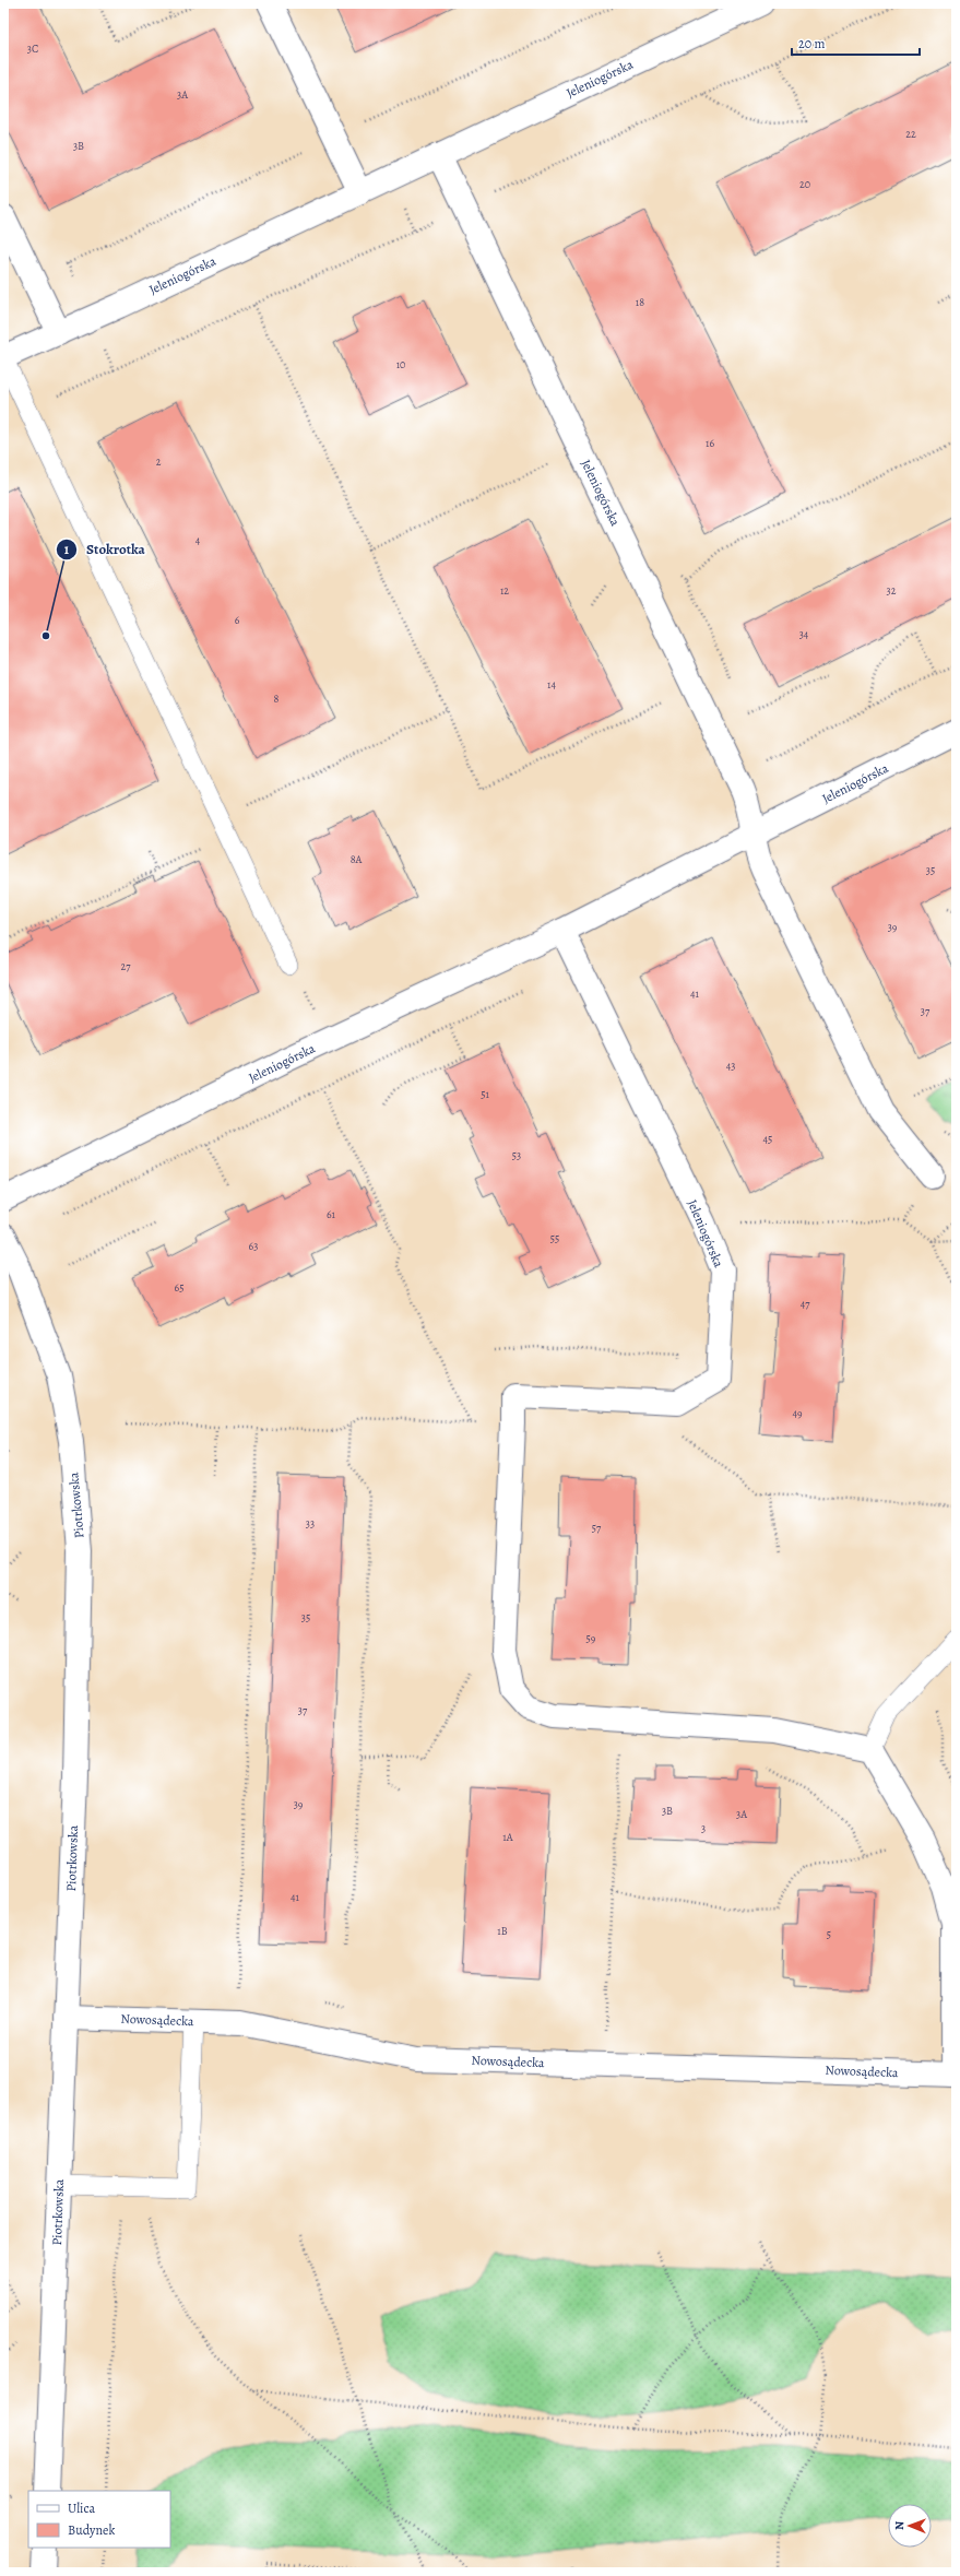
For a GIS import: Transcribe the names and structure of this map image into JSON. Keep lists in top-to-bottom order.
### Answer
{
  "streets": {
    "street": ["Jeleniogórska", "Piotrkowska", "Nowosądecka"]
  },
  "crossings": [
    ["Piotrkowska", "Nowosądecka"]
  ],
  "places": ["Stokrotka"],
  "house_numbers": [
    "3C",
    "3A",
    "22",
    "3B",
    "20",
    "18",
    "10",
    "16",
    "2",
    "4",
    "12",
    "32",
    "6",
    "34",
    "14",
    "8",
    "8A",
    "35",
    "39",
    "27",
    "41",
    "37",
    "43",
    "51",
    "45",
    "53",
    "61",
    "55",
    "63",
    "65",
    "47",
    "49",
    "33",
    "57",
    "35",
    "59",
    "37",
    "39",
    "3B",
    "3A",
    "3",
    "1A",
    "41",
    "1B",
    "5"
  ],
  "legend": ["Ulica", "Budynek"],
  "scale_bar": "20 m",
  "north": "left"
}
